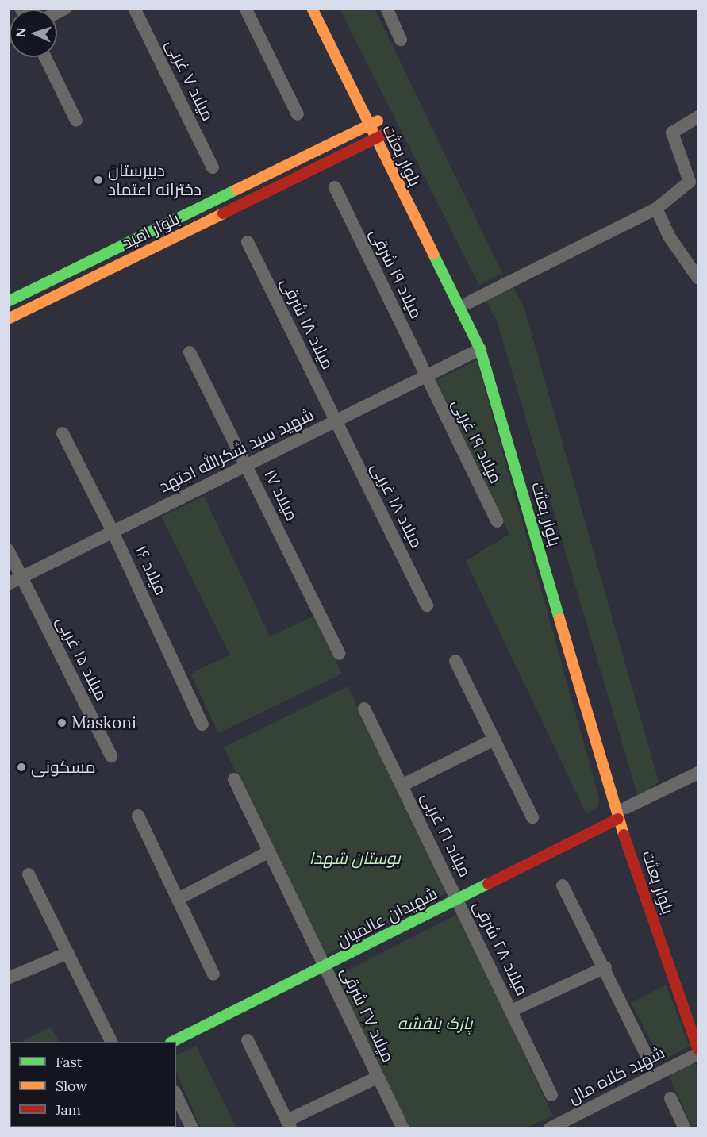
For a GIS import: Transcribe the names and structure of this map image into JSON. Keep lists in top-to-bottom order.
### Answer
{
  "streets": {
    "main road": ["بلوار بعثت", "بلوار امید", "شهیدان عالمیان"],
    "street": [
      "میلاد ۷ غربی",
      "میلاد ۱۹ شرقی",
      "میلاد ۱۸ شرقی",
      "میلاد ۱۹ غربی",
      "شهید سید شکرالله اجتهد",
      "میلاد ۱۷",
      "میلاد ۱۸ غربی",
      "میلاد ۱۶",
      "میلاد ۱۵ غربی",
      "میلاد ۲۱ غربی",
      "میلاد ۲۸ شرقی",
      "میلاد ۲۷ شرقی",
      "شهید کلاه مال"
    ]
  },
  "crossings": [
    ["بلوار بعثت", "بلوار امید"],
    ["بلوار بعثت", "شهید سید شکرالله اجتهد"],
    ["بلوار بعثت", "شهیدان عالمیان"],
    ["میلاد ۱۹ شرقی", "میلاد ۱۹ غربی"],
    ["میلاد ۱۹ شرقی", "شهید سید شکرالله اجتهد"],
    ["میلاد ۱۸ شرقی", "شهید سید شکرالله اجتهد"],
    ["میلاد ۱۸ شرقی", "میلاد ۱۸ غربی"],
    ["میلاد ۱۹ غربی", "شهید سید شکرالله اجتهد"],
    ["شهید سید شکرالله اجتهد", "میلاد ۱۷"],
    ["شهید سید شکرالله اجتهد", "میلاد ۱۸ غربی"],
    ["شهید سید شکرالله اجتهد", "میلاد ۱۶"],
    ["شهید سید شکرالله اجتهد", "میلاد ۱۵ غربی"],
    ["میلاد ۲۱ غربی", "شهیدان عالمیان"],
    ["میلاد ۲۱ غربی", "میلاد ۲۸ شرقی"],
    ["شهیدان عالمیان", "میلاد ۲۸ شرقی"],
    ["شهیدان عالمیان", "میلاد ۲۷ شرقی"]
  ],
  "parks": ["بوستان شهدا", "پارک بنفشه"],
  "places": ["دبیرستان دخترانه اعتماد", "Maskoni", "مسکونی"],
  "legend": ["Fast", "Slow", "Jam"],
  "north": "left"
}
